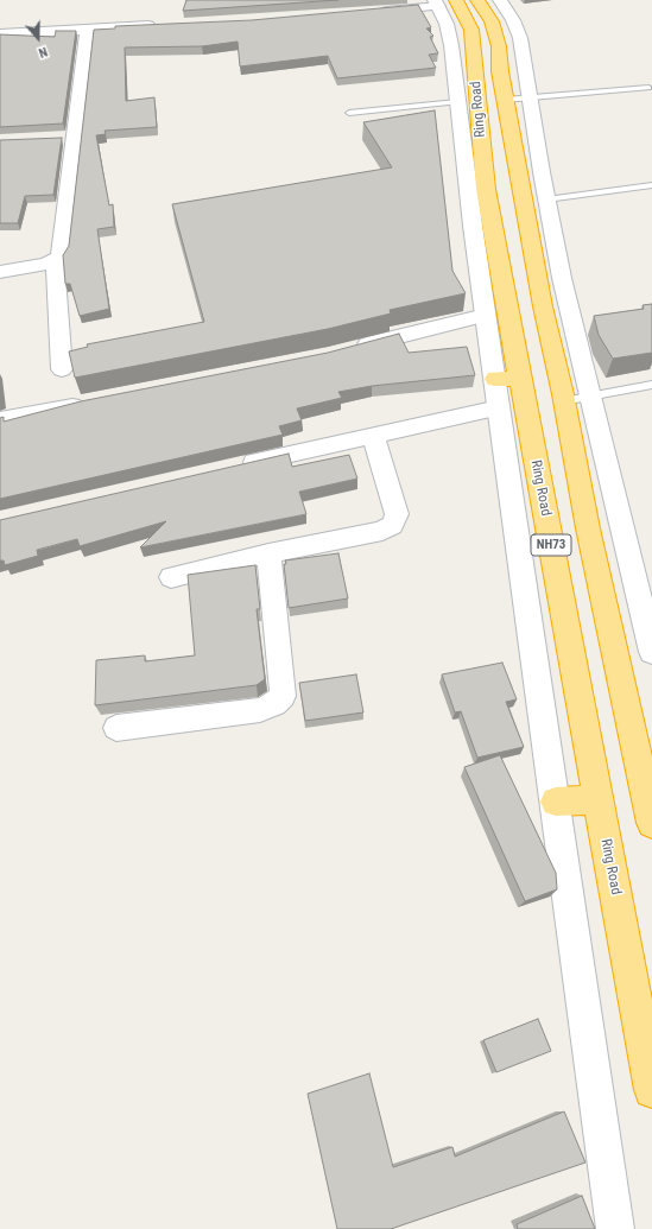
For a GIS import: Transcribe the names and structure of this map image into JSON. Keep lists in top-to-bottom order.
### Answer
{
  "streets": {
    "highway": ["Ring Road", "NH73"]
  },
  "north": "bottom"
}
